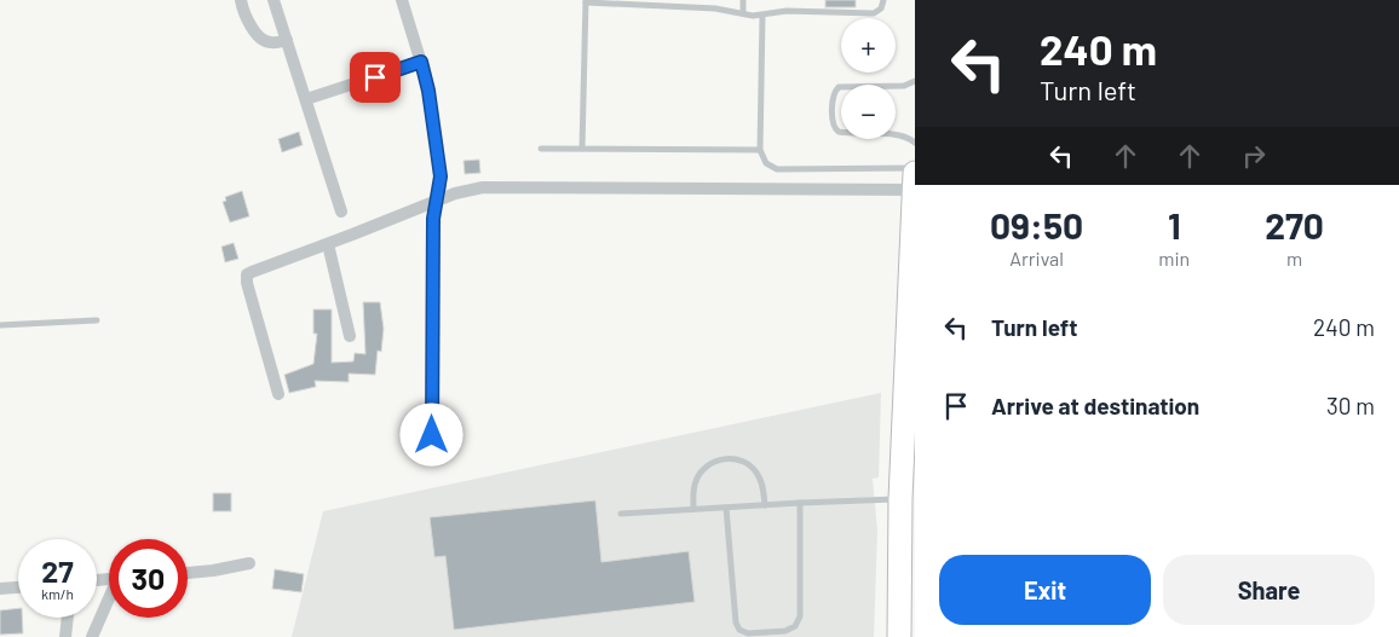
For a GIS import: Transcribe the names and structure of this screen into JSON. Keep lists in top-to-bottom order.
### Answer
{
  "page": {
    "turn": ["240 m", "Turn left"],
    "map_buttons": ["+", "−"],
    "eta": [
      "09:50",
      "Arrival",
      "1",
      "min",
      "270",
      "m"
    ],
    "list": [
      {
        "name": "Turn left",
        "value": "240 m"
      },
      {
        "name": "Arrive at destination",
        "value": "30 m"
      }
    ],
    "speed": "27 km/h",
    "limit": "30",
    "buttons": ["Exit", "Share"]
  }
}
